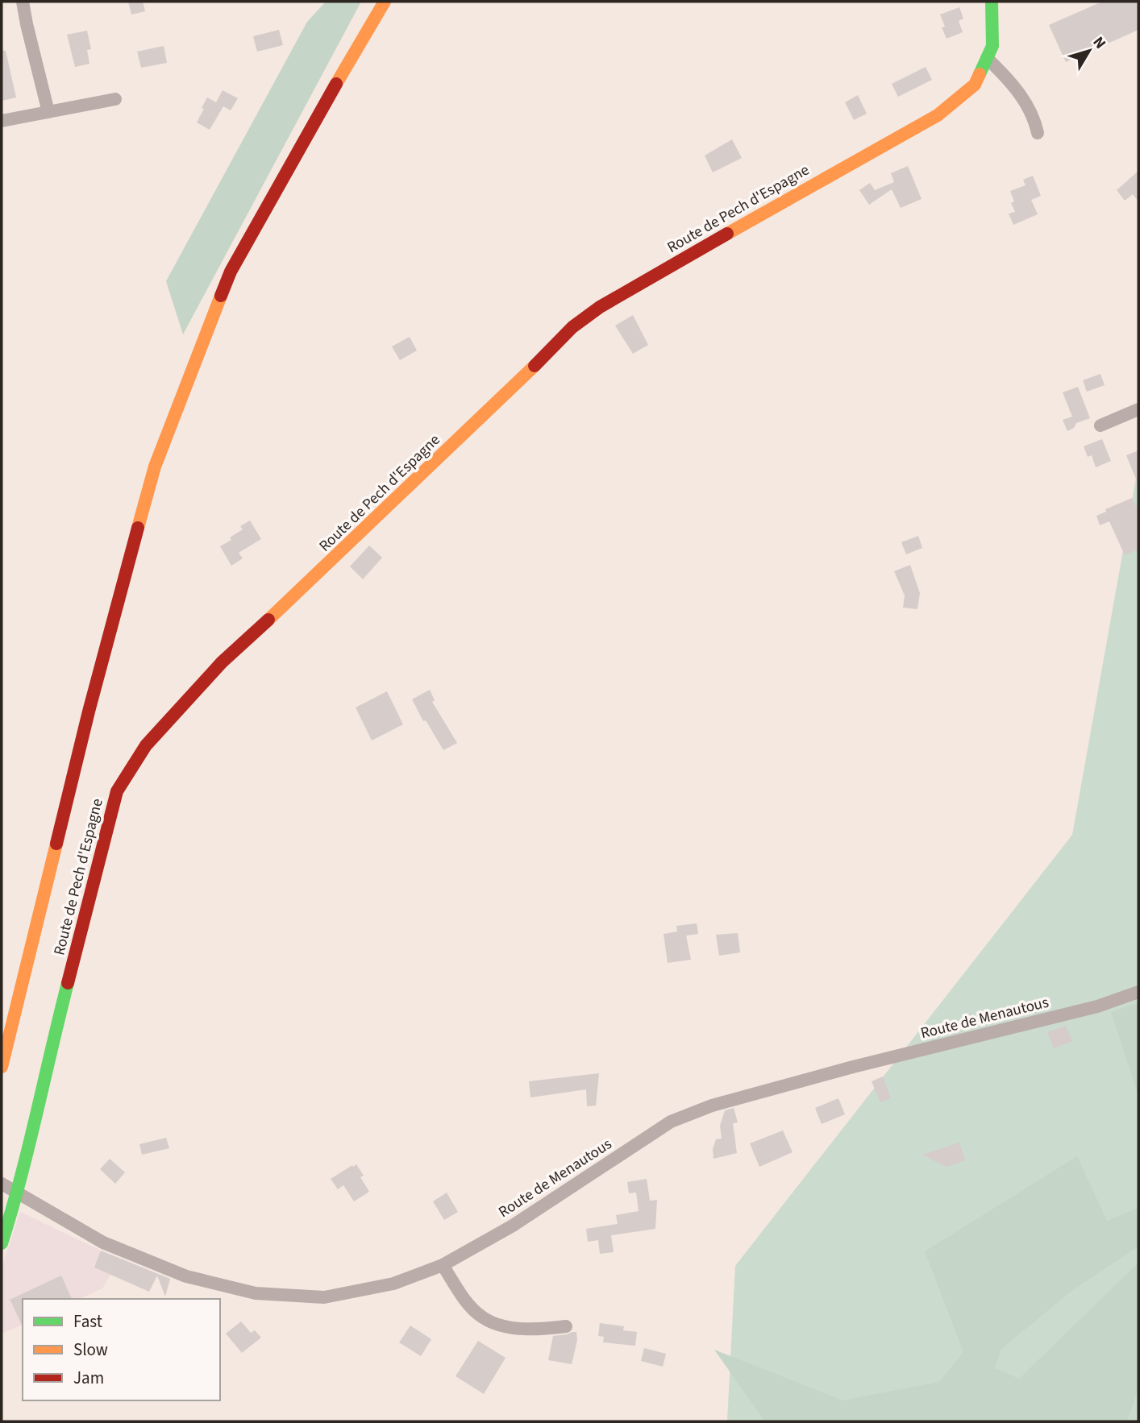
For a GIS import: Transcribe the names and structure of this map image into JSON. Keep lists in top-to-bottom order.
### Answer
{
  "streets": {
    "street": ["Route de Pech d'Espagne", "Route de Menautous"]
  },
  "crossings": [
    ["Route de Pech d'Espagne", "Route de Menautous"]
  ],
  "legend": ["Fast", "Slow", "Jam"],
  "north": "top right"
}
